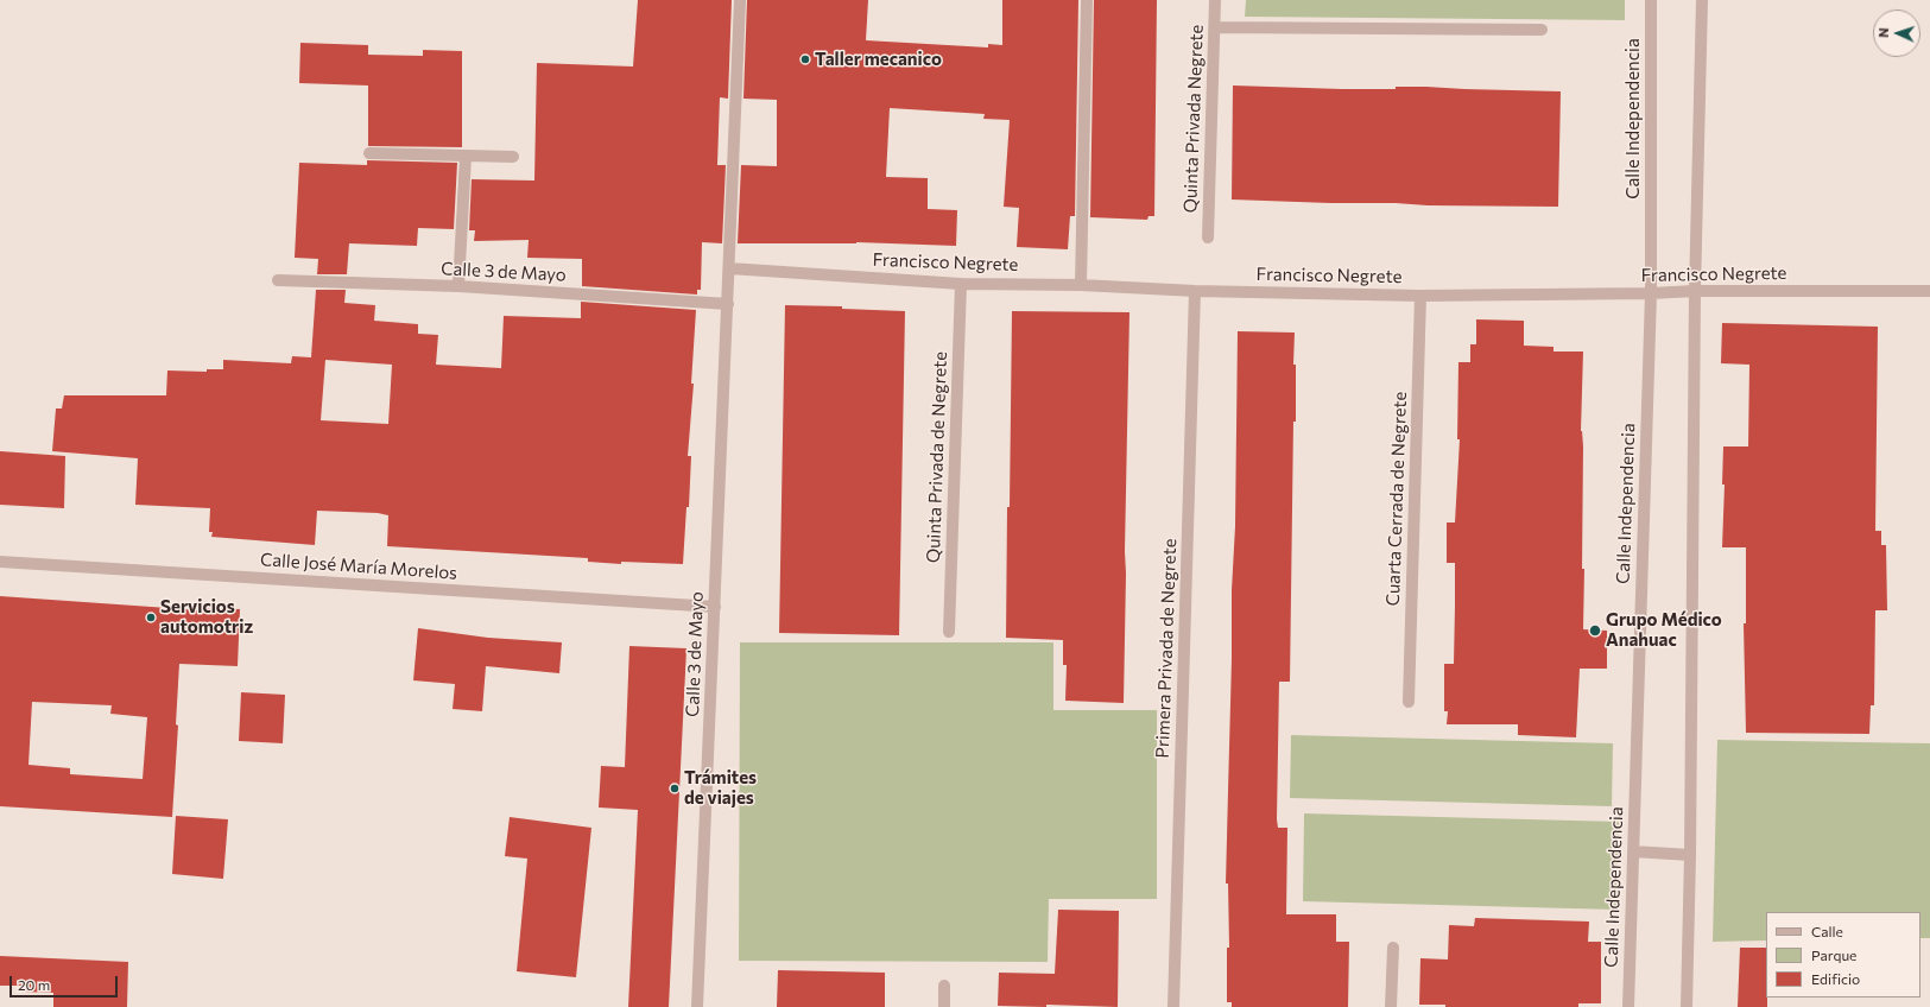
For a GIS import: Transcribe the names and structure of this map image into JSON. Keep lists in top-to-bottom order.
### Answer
{
  "streets": {
    "street": [
      "Quinta Privada Negrete",
      "Calle Independencia",
      "Francisco Negrete",
      "Calle 3 de Mayo",
      "Quinta Privada de Negrete",
      "Cuarta Cerrada de Negrete",
      "Calle José María Morelos",
      "Primera Privada de Negrete"
    ]
  },
  "crossings": [
    ["Calle Independencia", "Francisco Negrete"],
    ["Francisco Negrete", "Calle 3 de Mayo"],
    ["Francisco Negrete", "Quinta Privada de Negrete"],
    ["Francisco Negrete", "Cuarta Cerrada de Negrete"],
    ["Francisco Negrete", "Primera Privada de Negrete"],
    ["Calle 3 de Mayo", "Calle José María Morelos"]
  ],
  "places": [
    "Taller mecanico",
    "Servicios automotriz",
    "Grupo Médico Anahuac",
    "Trámites de viajes"
  ],
  "legend": ["Calle", "Parque", "Edificio"],
  "scale_bar": "20 m",
  "north": "left"
}
